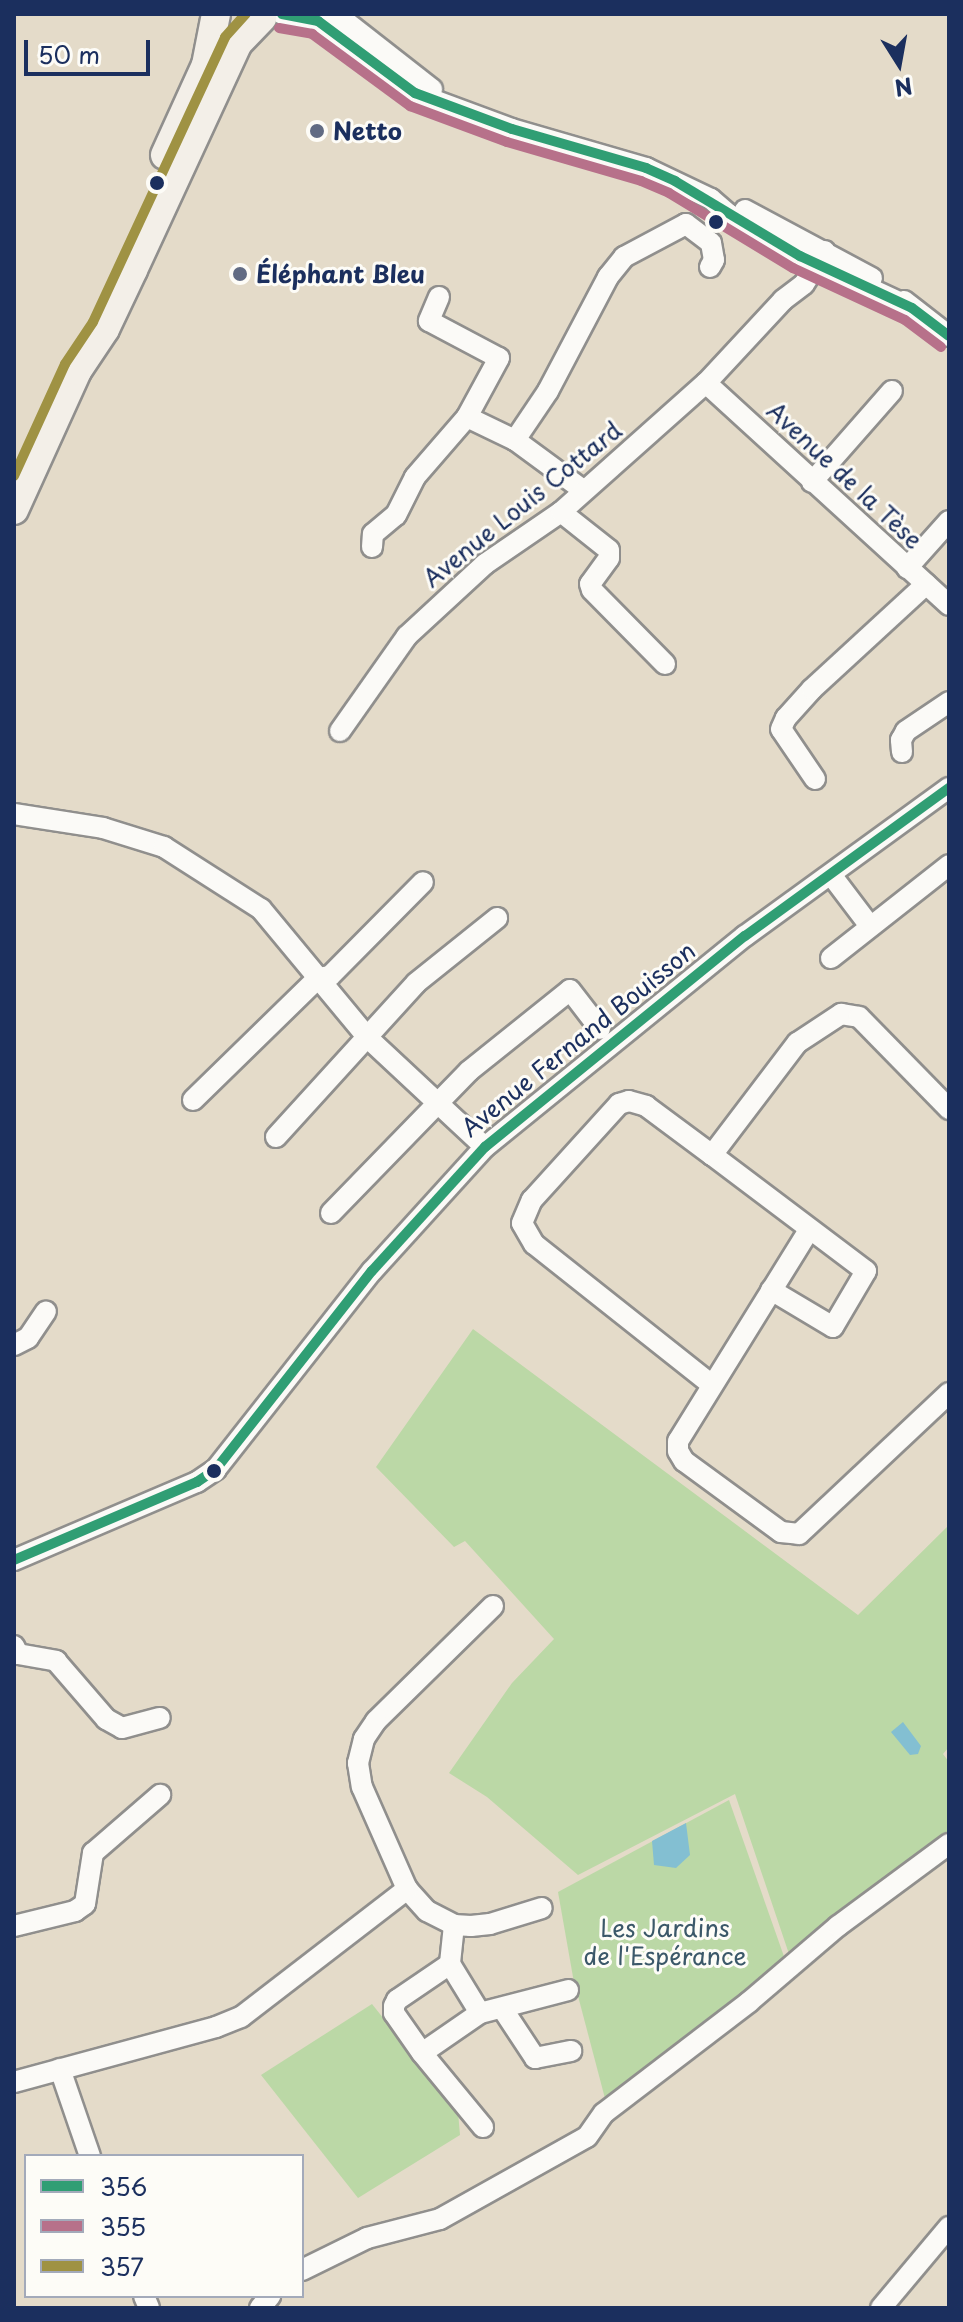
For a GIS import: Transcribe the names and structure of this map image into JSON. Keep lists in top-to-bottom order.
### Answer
{
  "streets": {
    "street": ["Avenue de la Tèse", "Avenue Louis Cottard", "Avenue Fernand Bouisson"]
  },
  "crossings": [
    ["Avenue de la Tèse", "Avenue Louis Cottard"]
  ],
  "parks": ["Les Jardins de l'Espérance"],
  "places": ["Netto", "Éléphant Bleu"],
  "lines": ["transit line 356", "transit line 357", "transit line 355"],
  "legend": ["356", "355", "357"],
  "scale_bar": "50 m",
  "north": "bottom"
}
